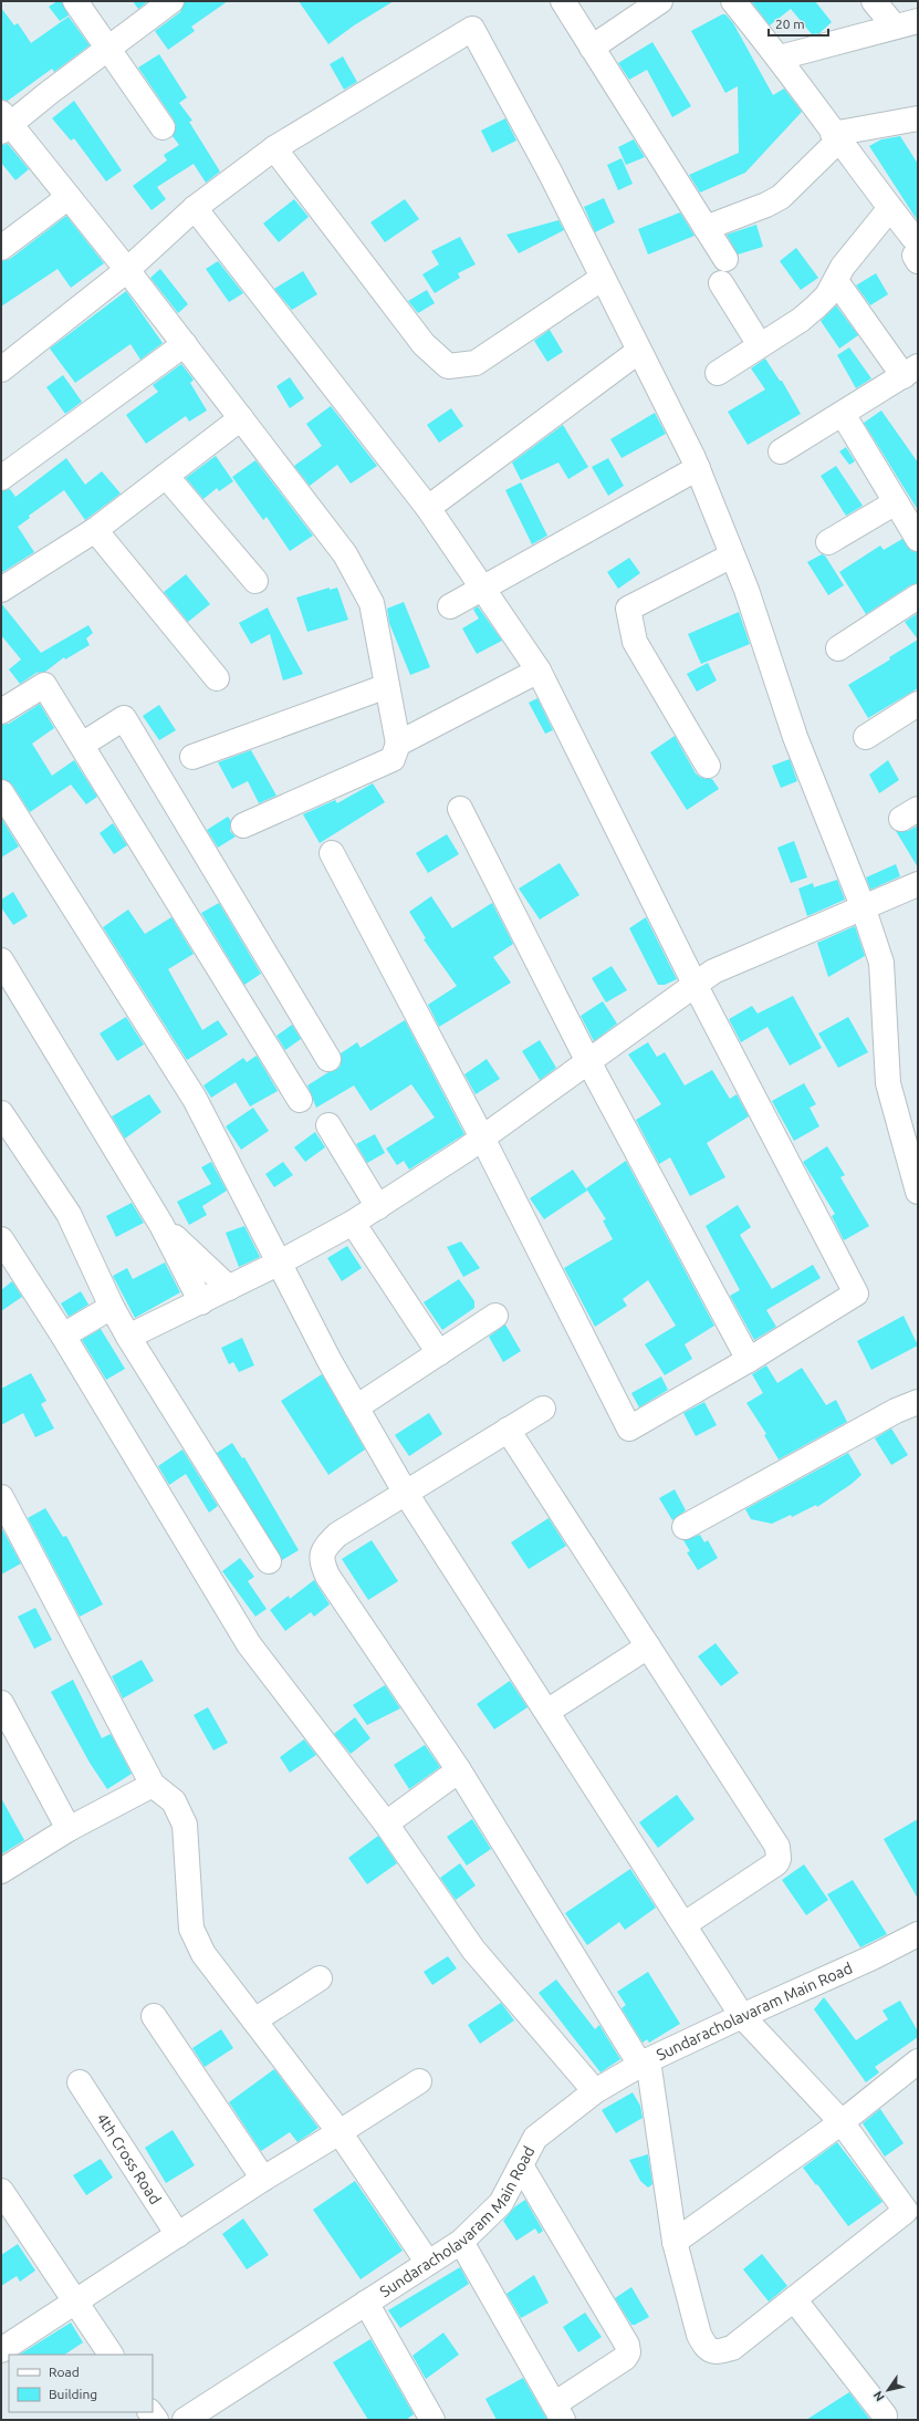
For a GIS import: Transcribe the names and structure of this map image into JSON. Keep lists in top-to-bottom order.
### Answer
{
  "streets": {
    "street": ["Sundaracholavaram Main Road", "4th Cross Road"]
  },
  "legend": ["Road", "Building"],
  "scale_bar": "20 m",
  "north": "bottom left"
}
